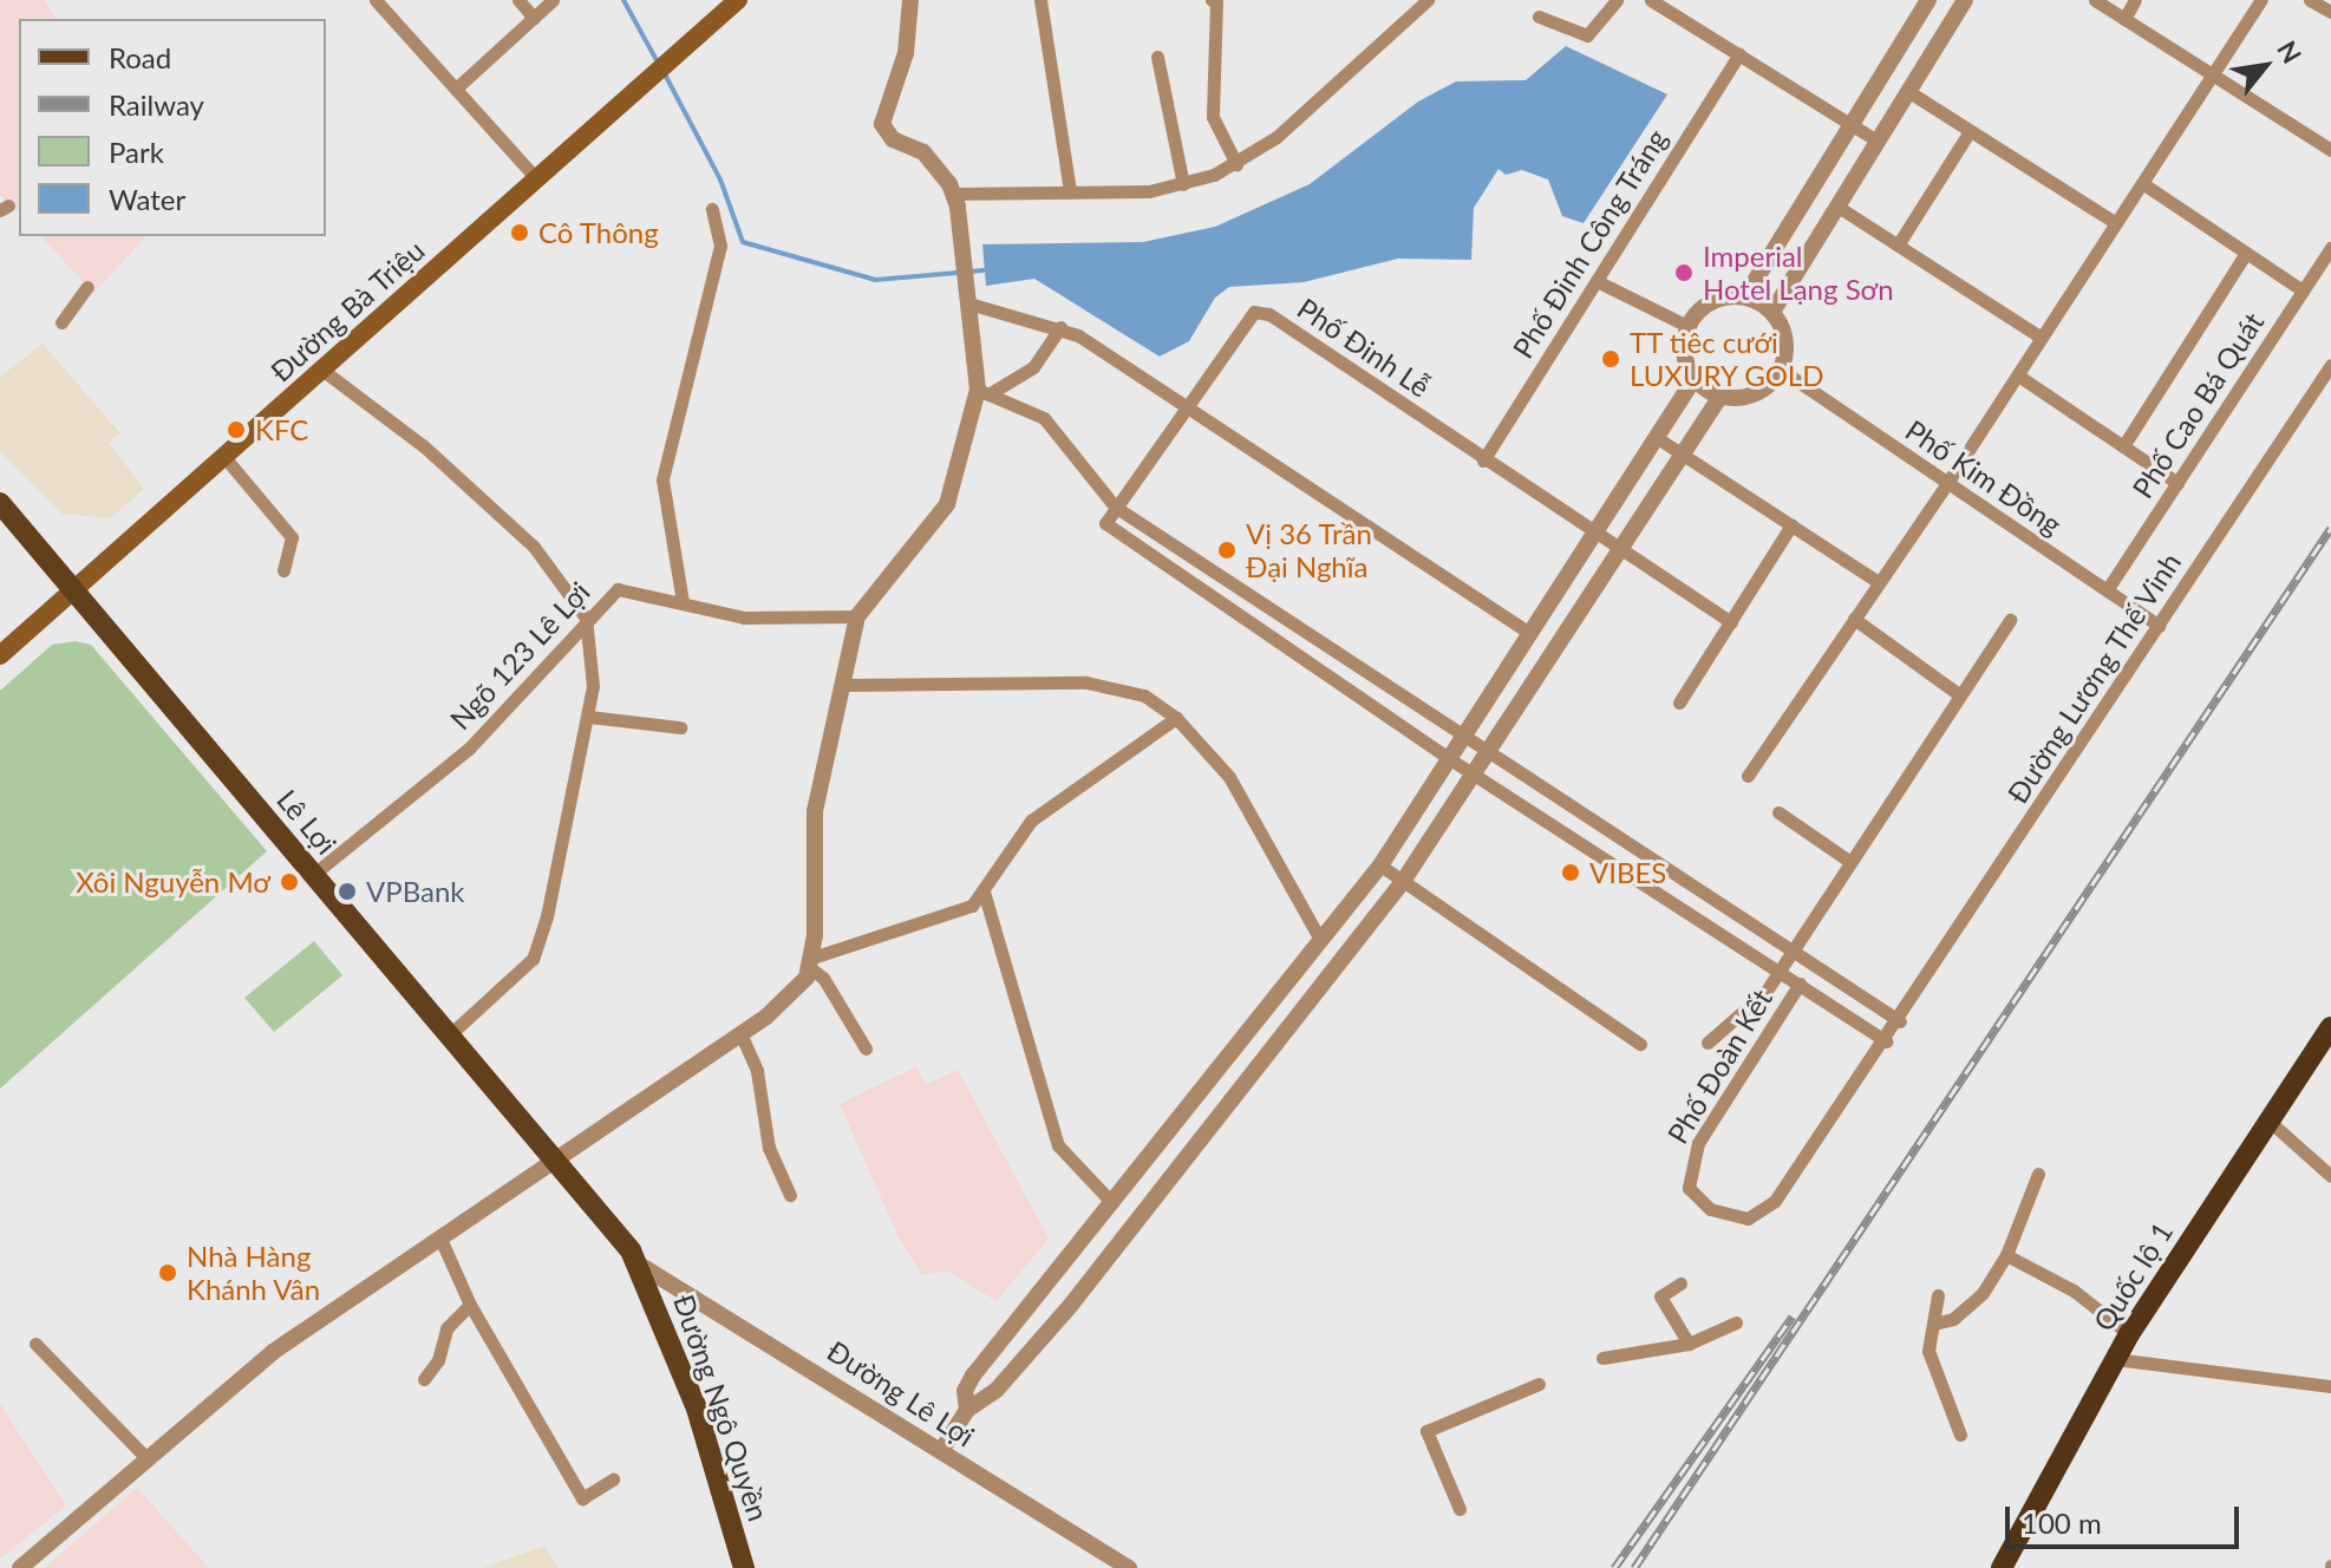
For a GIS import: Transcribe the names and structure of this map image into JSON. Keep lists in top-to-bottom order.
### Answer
{
  "streets": {
    "highway": ["Quốc lộ 1"],
    "main road": ["Đường Bà Triệu", "Lê Lợi", "Đường Ngô Quyền"],
    "street": [
      "Phố Đinh Công Tráng",
      "Phố Đinh Lễ",
      "Phố Cao Bá Quát",
      "Phố Kim Đồng",
      "Ngõ 123 Lê Lợi",
      "Đường Lương Thế Vinh",
      "Phố Đoàn Kết",
      "Đường Lê Lợi"
    ]
  },
  "crossings": [
    ["Phố Đinh Công Tráng", "Phố Đinh Lễ"],
    ["Đường Bà Triệu", "Lê Lợi"],
    ["Phố Cao Bá Quát", "Phố Kim Đồng"],
    ["Phố Kim Đồng", "Đường Lương Thế Vinh"],
    ["Ngõ 123 Lê Lợi", "Lê Lợi"],
    ["Đường Lương Thế Vinh", "Phố Đoàn Kết"],
    ["Lê Lợi", "Đường Lê Lợi"],
    ["Lê Lợi", "Đường Ngô Quyền"],
    ["Đường Lê Lợi", "Đường Ngô Quyền"]
  ],
  "places": [
    "Cô Thông",
    "Imperial Hotel Lạng Sơn",
    "TT tiêc cưới LUXURY GOLD",
    "KFC",
    "Vị 36 Trần Đại Nghĩa",
    "VIBES",
    "Xôi Nguyễn Mơ",
    "VPBank",
    "Nhà Hàng Khánh Vân"
  ],
  "legend": [
    "Road",
    "Railway",
    "Park",
    "Water"
  ],
  "scale_bar": "100 m",
  "north": "top right"
}
